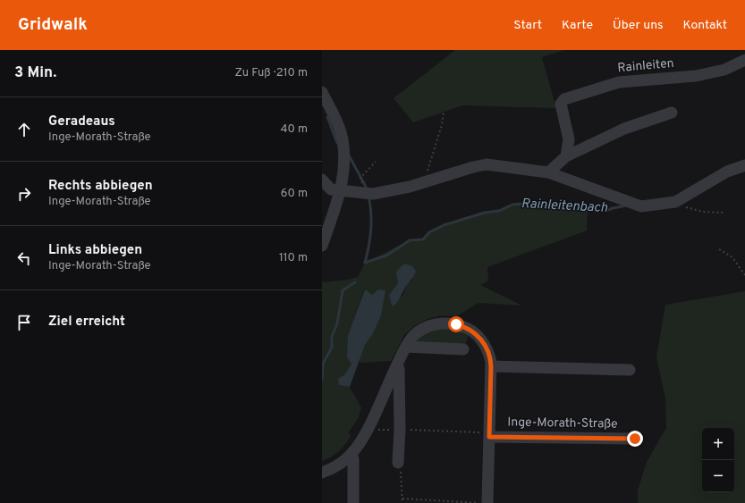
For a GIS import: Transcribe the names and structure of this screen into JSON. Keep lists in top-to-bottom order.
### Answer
{
  "streets": {
    "street": ["Rainleiten", "Inge-Morath-Straße"]
  },
  "water": ["Rainleitenbach"],
  "page": {
    "header": "Gridwalk",
    "nav": [
      "Start",
      "Karte",
      "Über uns",
      "Kontakt"
    ],
    "heading": ["3 Min.", "Zu Fuß · 210 m"],
    "list": [
      ["Geradeaus", "Inge-Morath-Straße", "40 m"],
      ["Rechts abbiegen", "Inge-Morath-Straße", "60 m"],
      ["Links abbiegen", "Inge-Morath-Straße", "110 m"],
      "Ziel erreicht"
    ],
    "map_buttons": ["+", "−"]
  }
}
